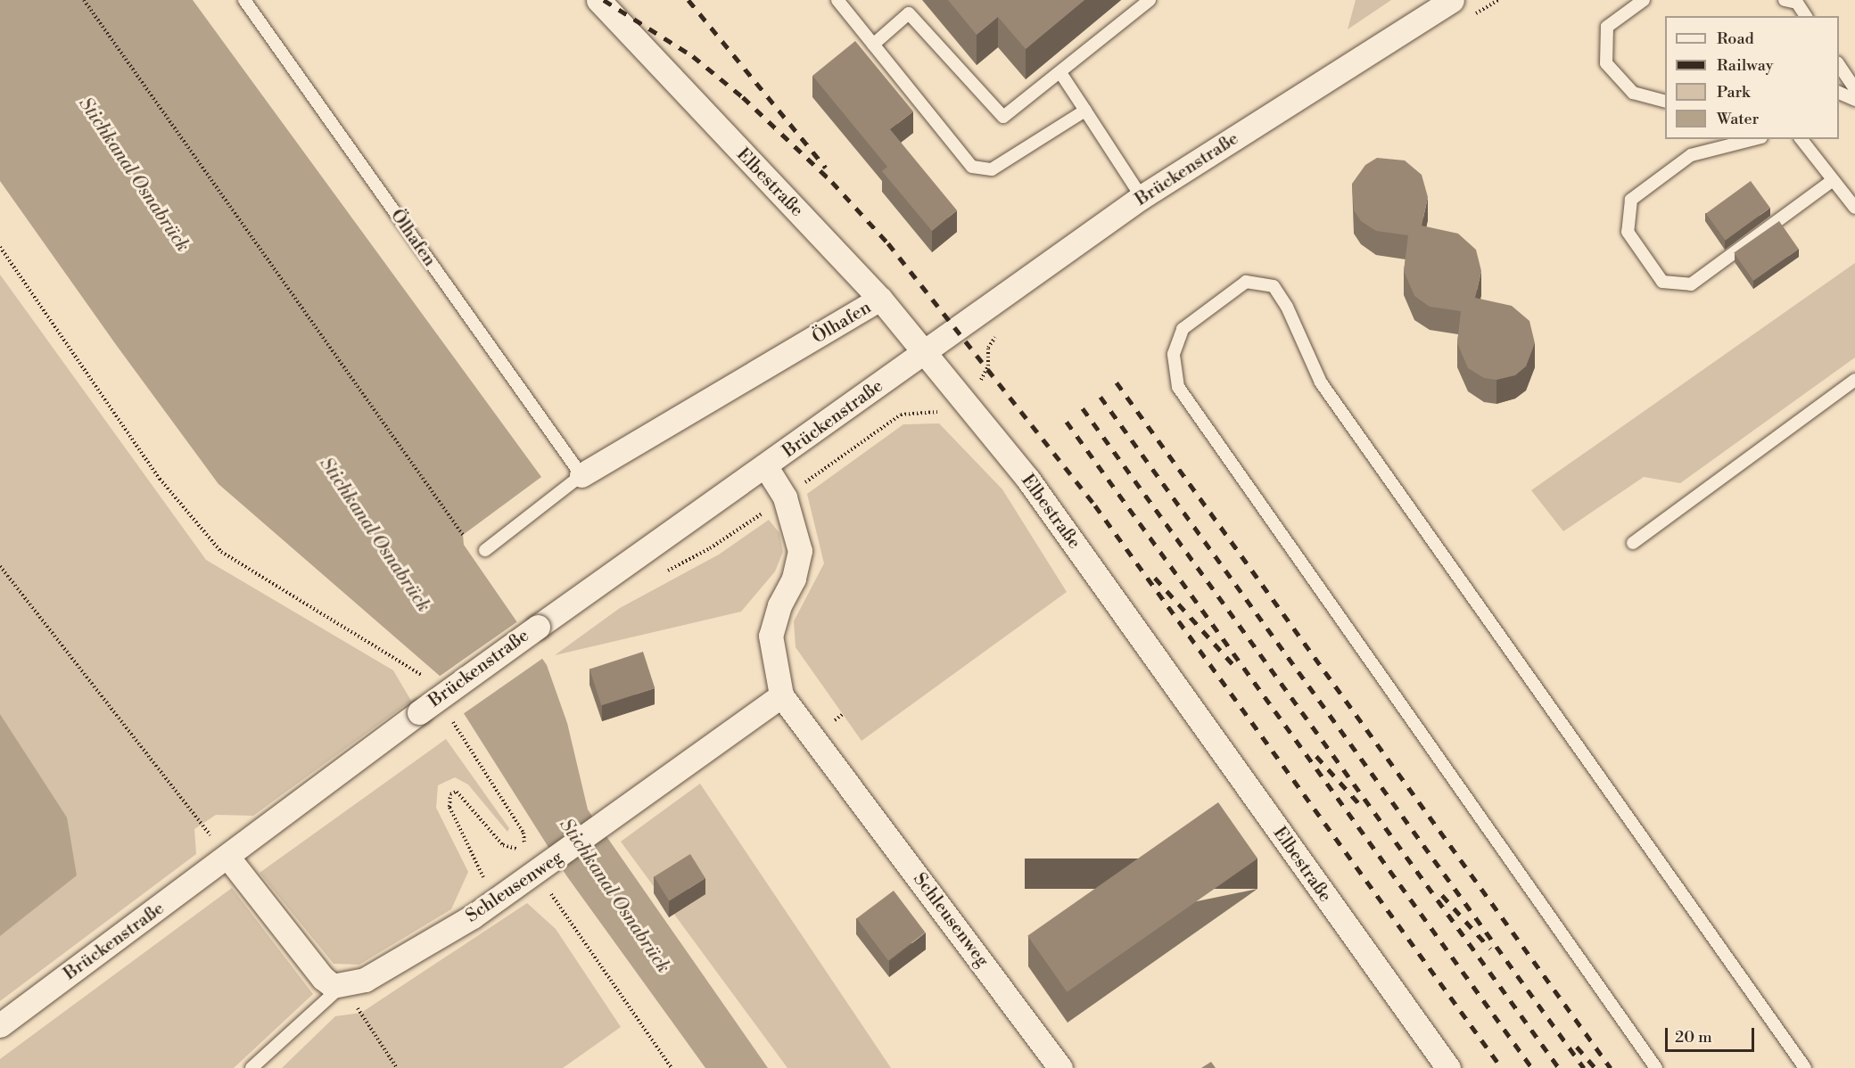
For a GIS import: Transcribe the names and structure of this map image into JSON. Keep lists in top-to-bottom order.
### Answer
{
  "streets": {
    "street": [
      "Brückenstraße",
      "Elbestraße",
      "Ölhafen",
      "Schleusenweg"
    ]
  },
  "crossings": [
    ["Brückenstraße", "Elbestraße"],
    ["Brückenstraße", "Schleusenweg"],
    ["Elbestraße", "Ölhafen"]
  ],
  "water": ["Stichkanal Osnabrück"],
  "legend": [
    "Road",
    "Railway",
    "Park",
    "Water"
  ],
  "scale_bar": "20 m"
}
